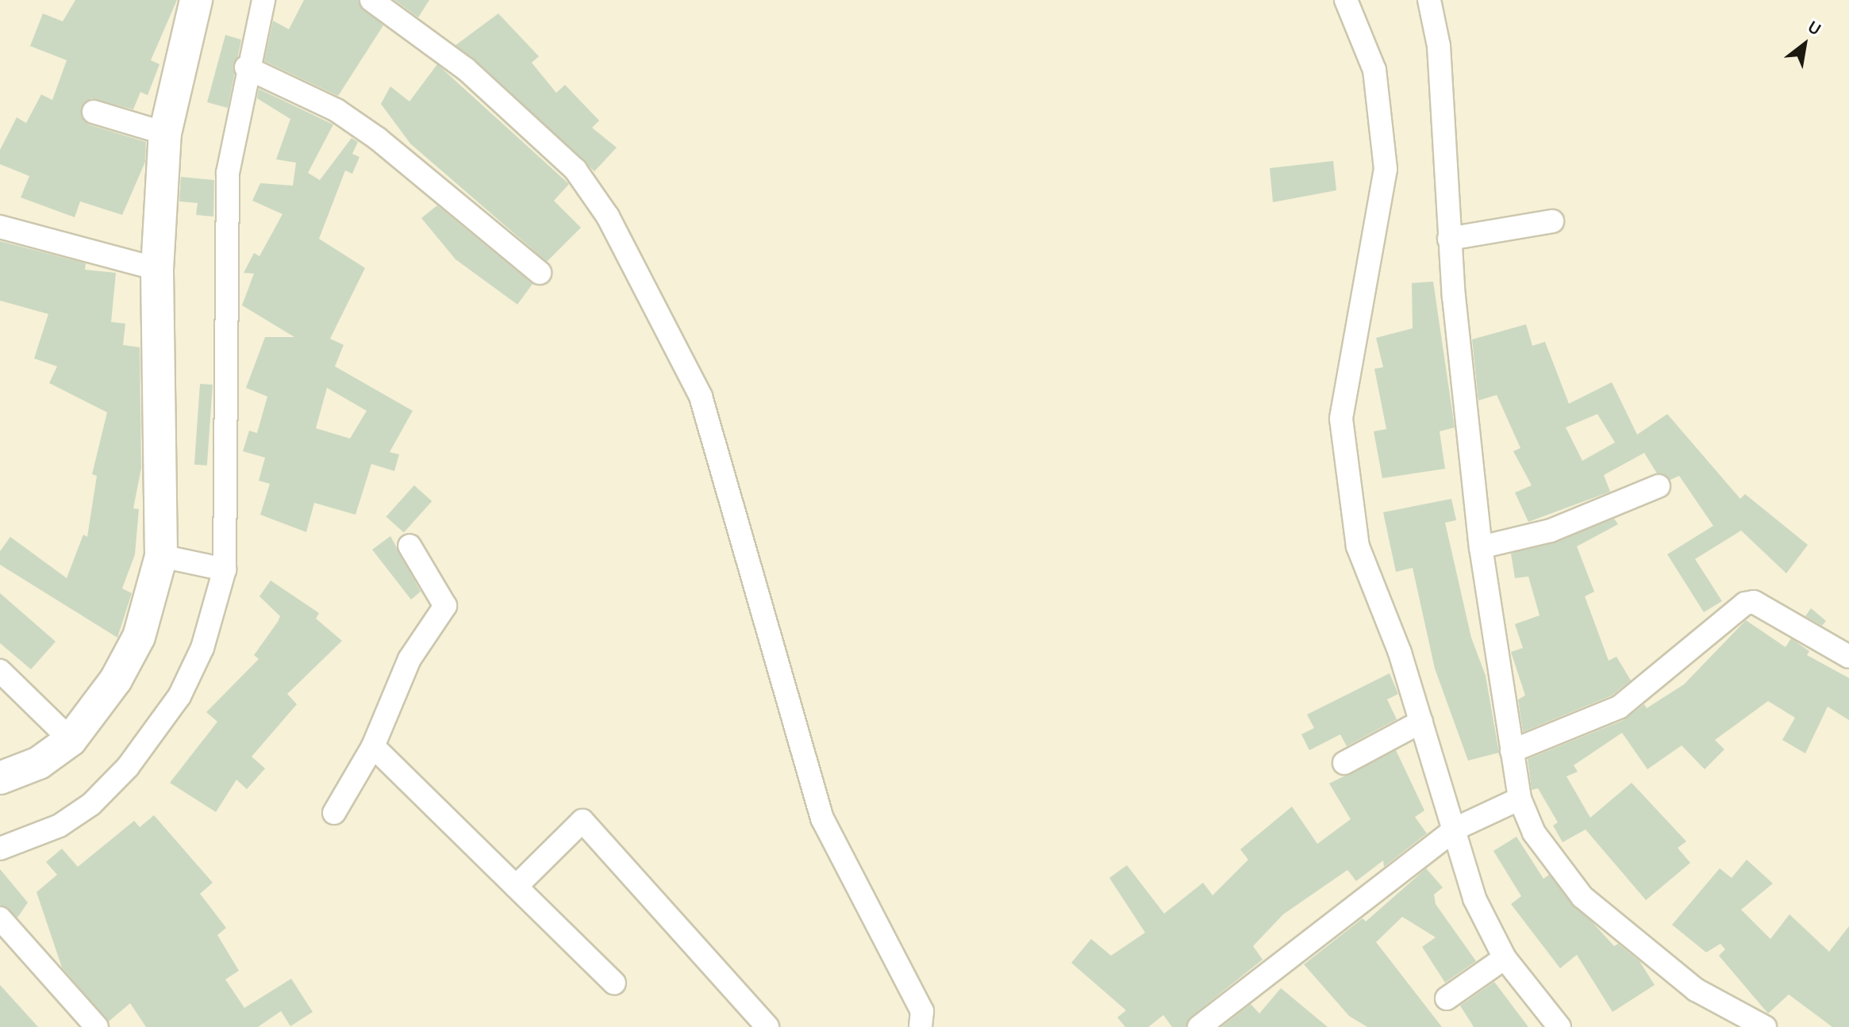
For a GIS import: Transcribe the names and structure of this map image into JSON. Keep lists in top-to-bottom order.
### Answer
{
  "north": "top right"
}
